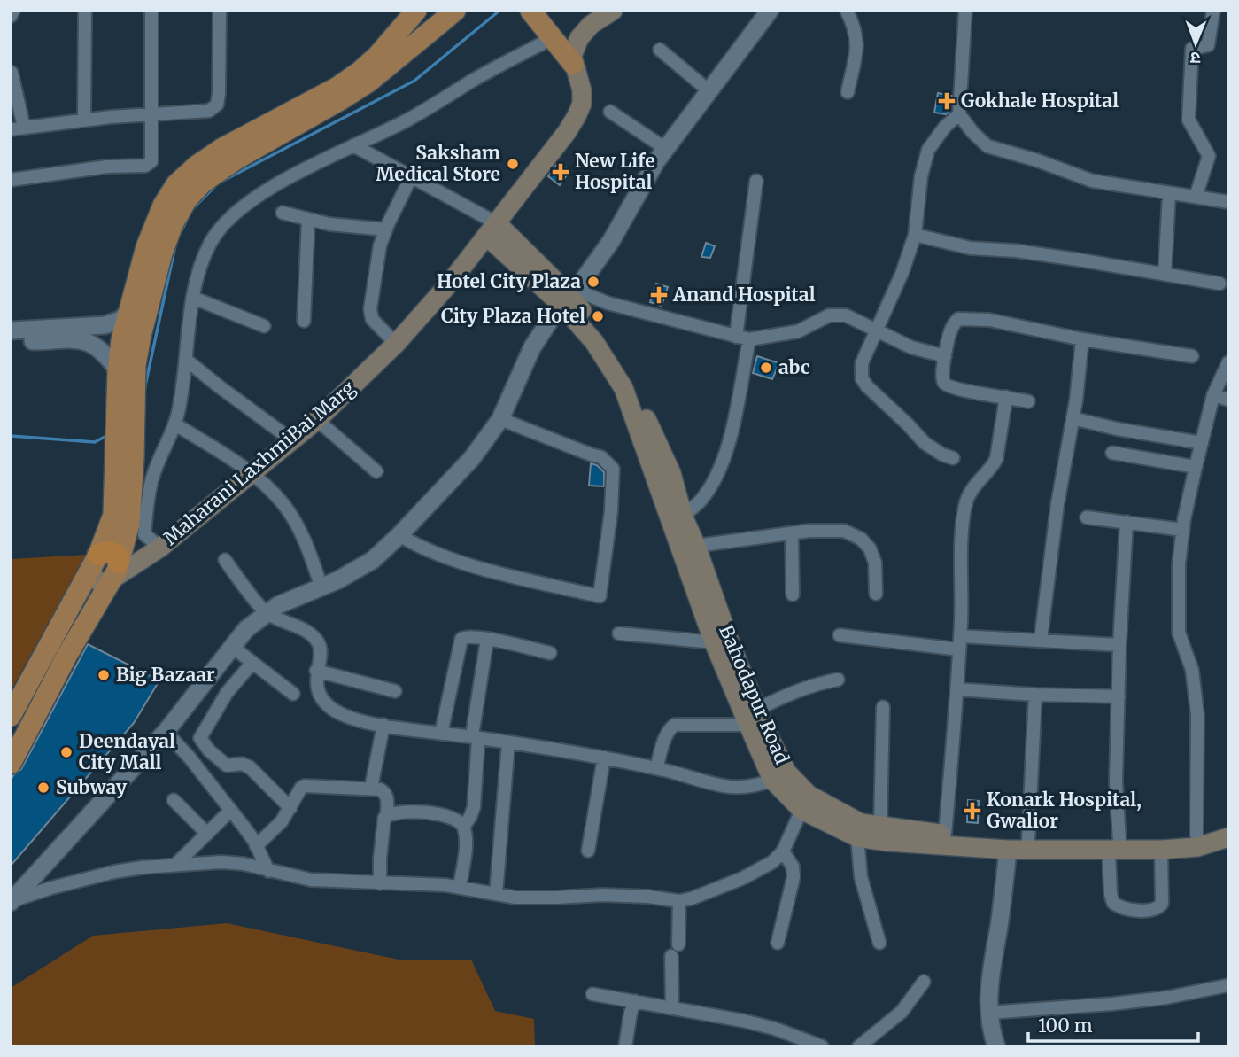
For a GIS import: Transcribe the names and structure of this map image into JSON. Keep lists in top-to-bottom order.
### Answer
{
  "streets": {
    "main road": ["Maharani LaxhmiBai Marg", "Bahodapur Road"]
  },
  "crossings": [
    ["Maharani LaxhmiBai Marg", "Bahodapur Road"]
  ],
  "places": {
    "health": [
      "Gokhale Hospital",
      "New Life Hospital",
      "Anand Hospital",
      "Konark Hospital, Gwalior"
    ],
    "other": [
      "Saksham Medical Store",
      "Hotel City Plaza",
      "City Plaza Hotel",
      "abc",
      "Big Bazaar",
      "Deendayal City Mall",
      "Subway"
    ]
  },
  "scale_bar": "100 m",
  "north": "bottom"
}
